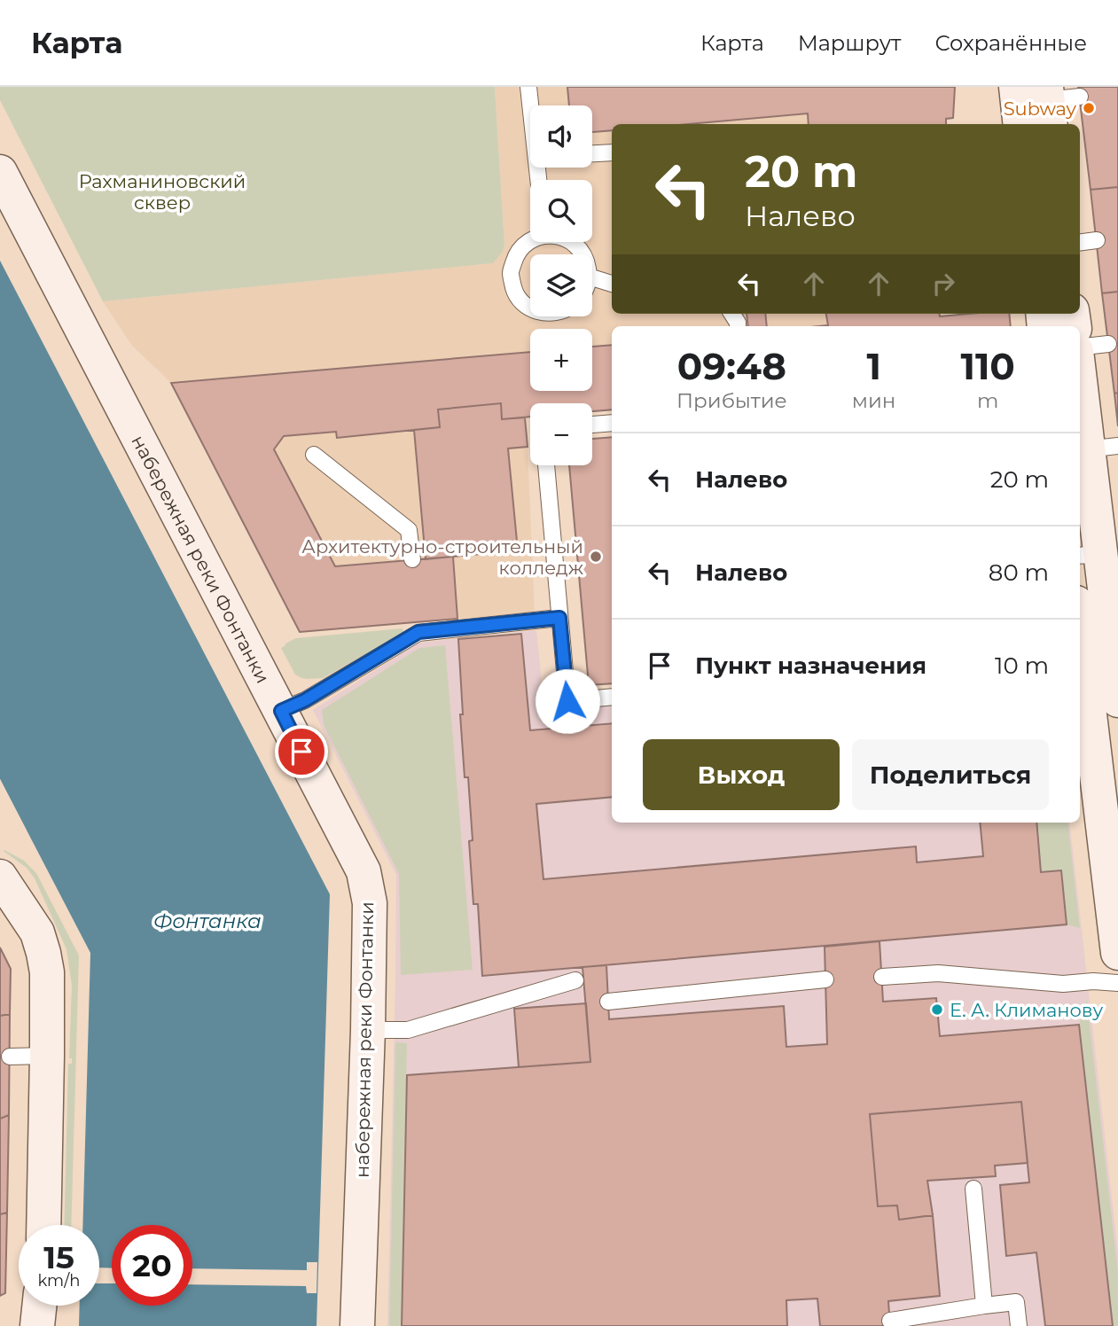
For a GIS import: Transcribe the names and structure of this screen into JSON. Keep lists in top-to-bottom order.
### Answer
{
  "streets": {
    "street": ["набережная реки Фонтанки"]
  },
  "water": ["Фонтанка"],
  "parks": ["Рахманиновский сквер"],
  "places": ["Subway", "Архитектурно-строительный колледж", "Е. А. Климанову"],
  "page": {
    "header": "Карта",
    "nav": ["Карта", "Маршрут", "Сохранённые"],
    "map_buttons": ["+", "−"],
    "turn": ["20 m", "Налево"],
    "eta": [
      "09:48",
      "Прибытие",
      "1",
      "мин",
      "110",
      "m"
    ],
    "list": [
      {
        "name": "Налево",
        "value": "20 m"
      },
      {
        "name": "Налево",
        "value": "80 m"
      },
      {
        "name": "Пункт назначения",
        "value": "10 m"
      }
    ],
    "buttons": ["Выход", "Поделиться"],
    "speed": "15 km/h",
    "limit": "20"
  }
}
